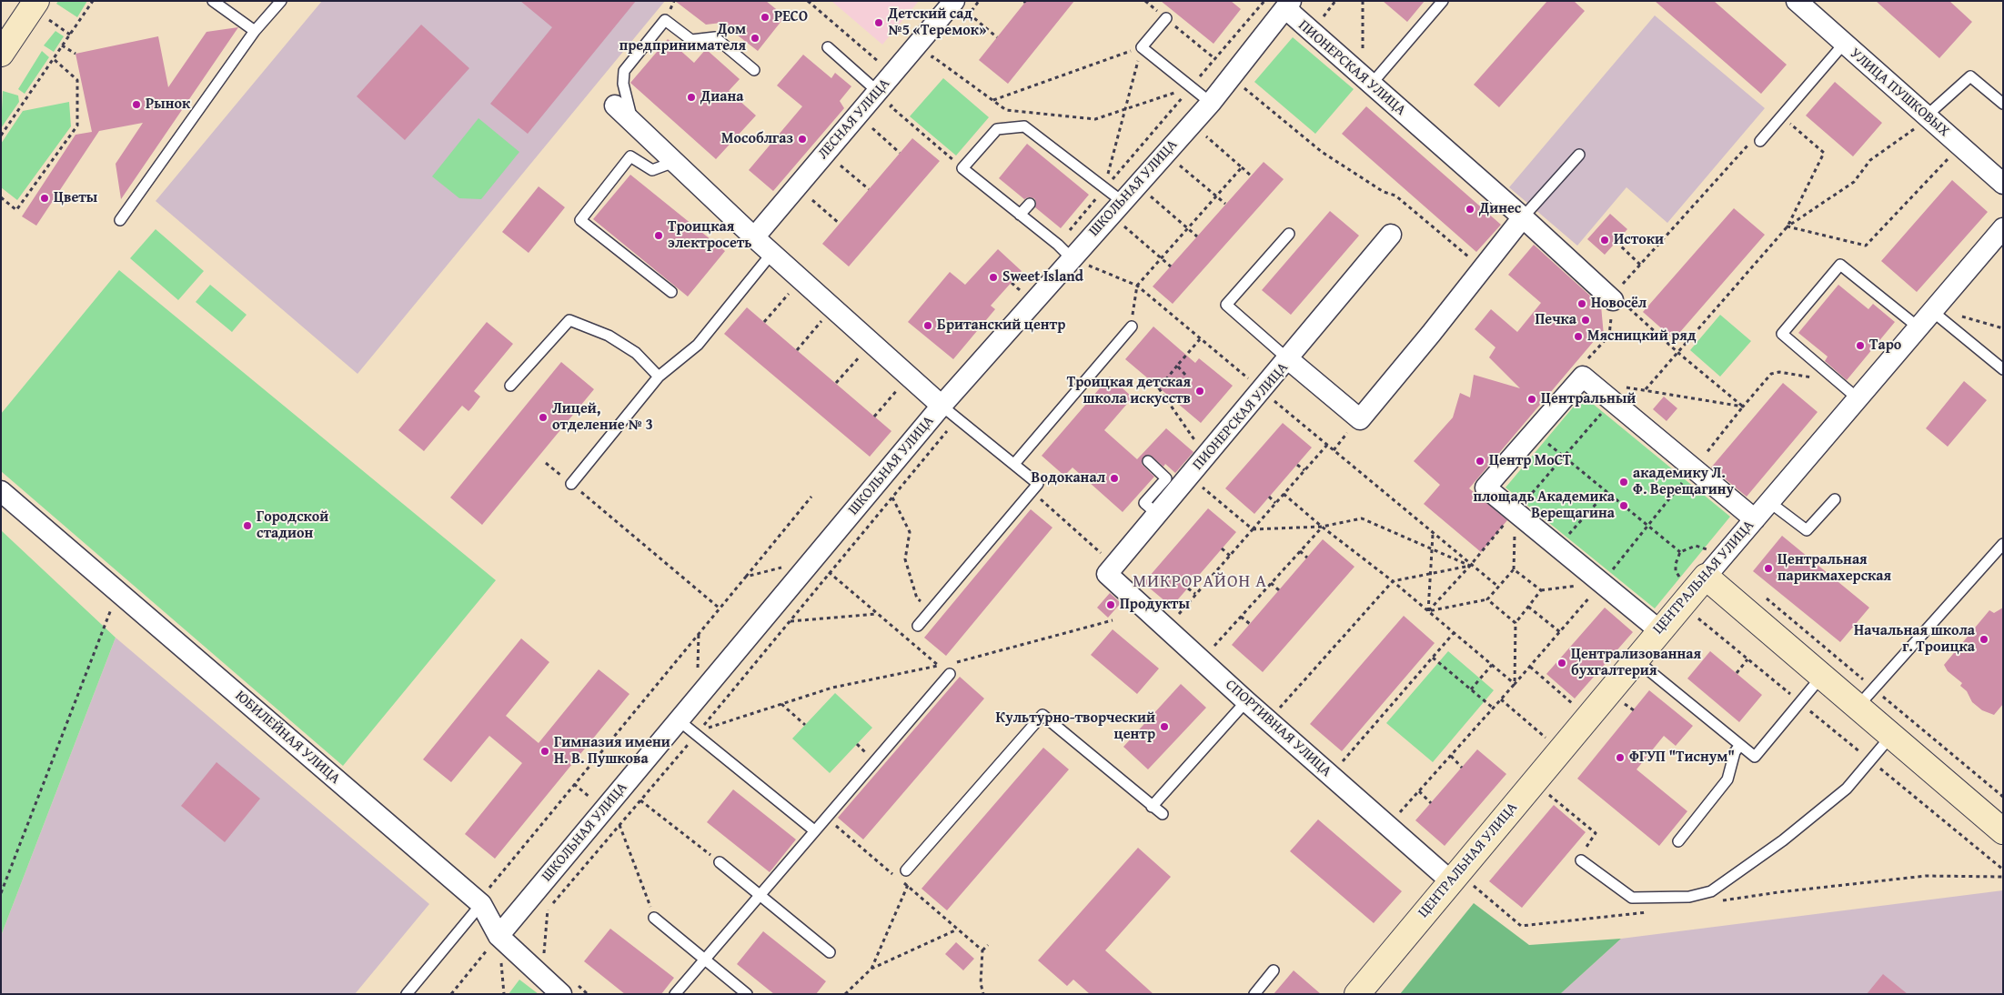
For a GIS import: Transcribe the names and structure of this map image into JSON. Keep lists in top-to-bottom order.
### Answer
{
  "streets": {
    "main road": ["ЦЕНТРАЛЬНАЯ УЛИЦА"],
    "street": [
      "ПИОНЕРСКАЯ УЛИЦА",
      "УЛИЦА ПУШКОВЫХ",
      "ЛЕСНАЯ УЛИЦА",
      "ШКОЛЬНАЯ УЛИЦА",
      "СПОРТИВНАЯ УЛИЦА",
      "ЮБИЛЕЙНАЯ УЛИЦА"
    ]
  },
  "crossings": [
    ["ПИОНЕРСКАЯ УЛИЦА", "ШКОЛЬНАЯ УЛИЦА"],
    ["ПИОНЕРСКАЯ УЛИЦА", "СПОРТИВНАЯ УЛИЦА"],
    ["ШКОЛЬНАЯ УЛИЦА", "ЮБИЛЕЙНАЯ УЛИЦА"],
    ["ЦЕНТРАЛЬНАЯ УЛИЦА", "СПОРТИВНАЯ УЛИЦА"]
  ],
  "districts": ["МИКРОРАЙОН А"],
  "places": [
    "РЕСО",
    "Детский сад №5 «Теремок»",
    "Дом предпринимателя",
    "Диана",
    "Рынок",
    "Мособлгаз",
    "Цветы",
    "Динес",
    "Троицкая электросеть",
    "Истоки",
    "Sweet Island",
    "Новосёл",
    "Печка",
    "Британский центр",
    "Мясницкий ряд",
    "Таро",
    "Троицкая детская школа искусств",
    "Центральный",
    "Лицей, отделение № 3",
    "Центр МоСТ",
    "Водоканал",
    "академику Л. Ф. Верещагину",
    "площадь Академика Верещагина",
    "Городской стадион",
    "Центральная парикмахерская",
    "Продукты",
    "Начальная школа г. Троицка",
    "Централизованная бухгалтерия",
    "Культурно-творческий центр",
    "Гимназия имени Н. В. Пушкова",
    "ФГУП \"Тиснум\""
  ]
}
